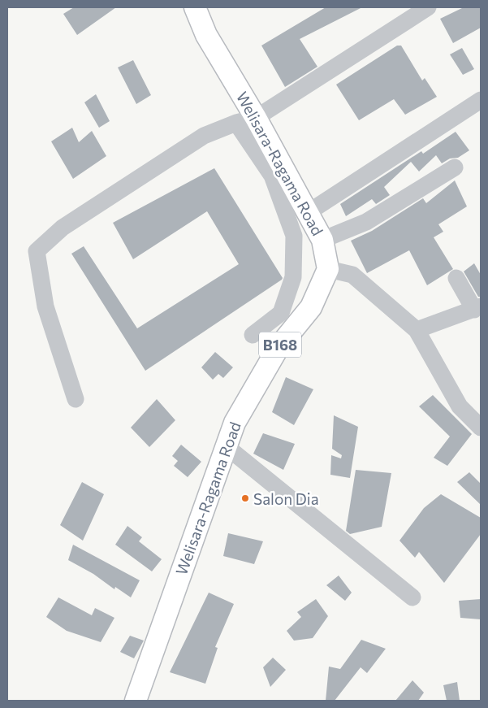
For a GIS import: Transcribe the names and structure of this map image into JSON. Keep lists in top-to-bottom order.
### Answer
{
  "streets": {
    "main road": ["Welisara-Ragama Road", "B168"]
  },
  "places": ["Salon Dia"]
}
